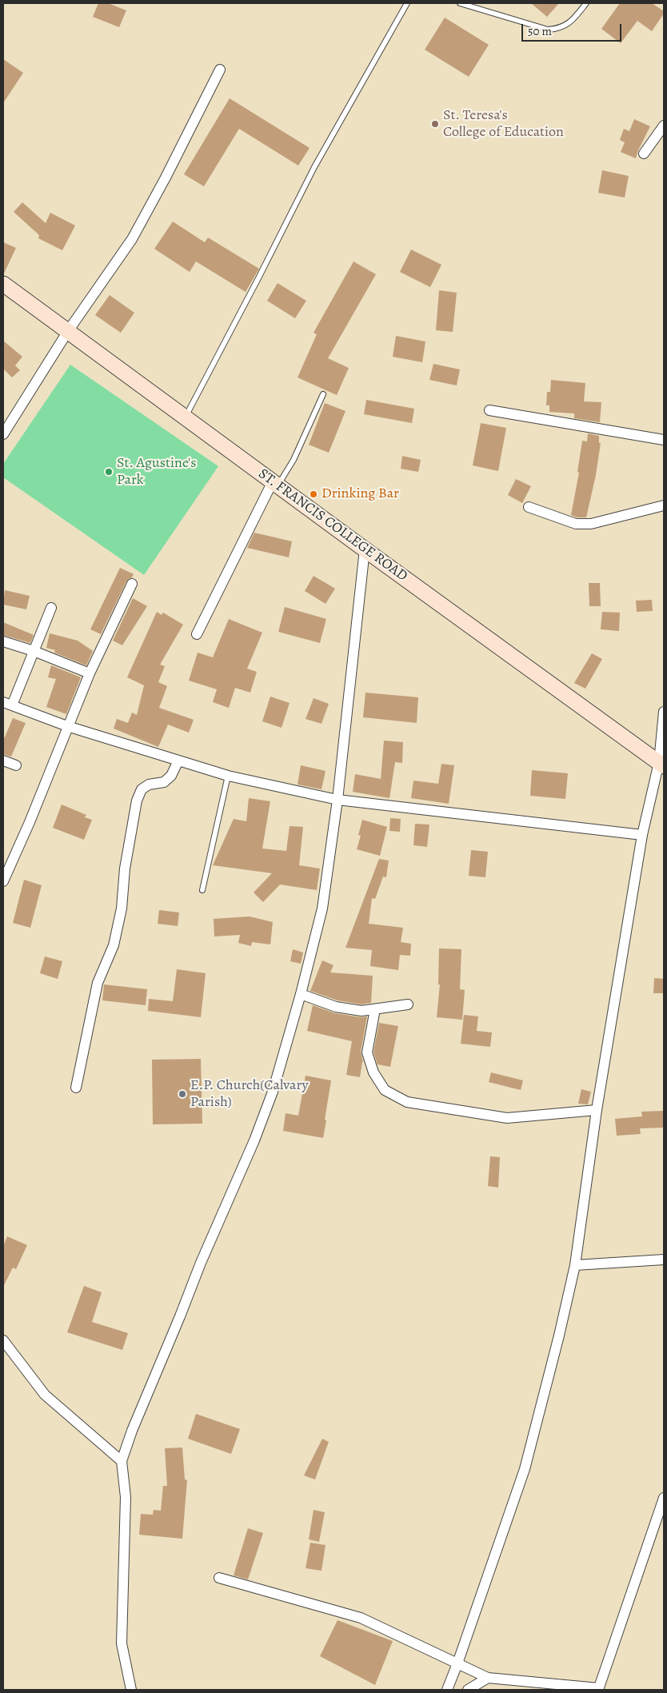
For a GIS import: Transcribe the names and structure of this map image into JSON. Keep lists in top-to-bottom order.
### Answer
{
  "streets": {
    "main road": ["ST. FRANCIS COLLEGE ROAD"]
  },
  "places": [
    "St. Teresa's College of Education",
    "St. Agustine's Park",
    "Drinking Bar",
    "E.P. Church(Calvary Parish)"
  ],
  "scale_bar": "50 m"
}
